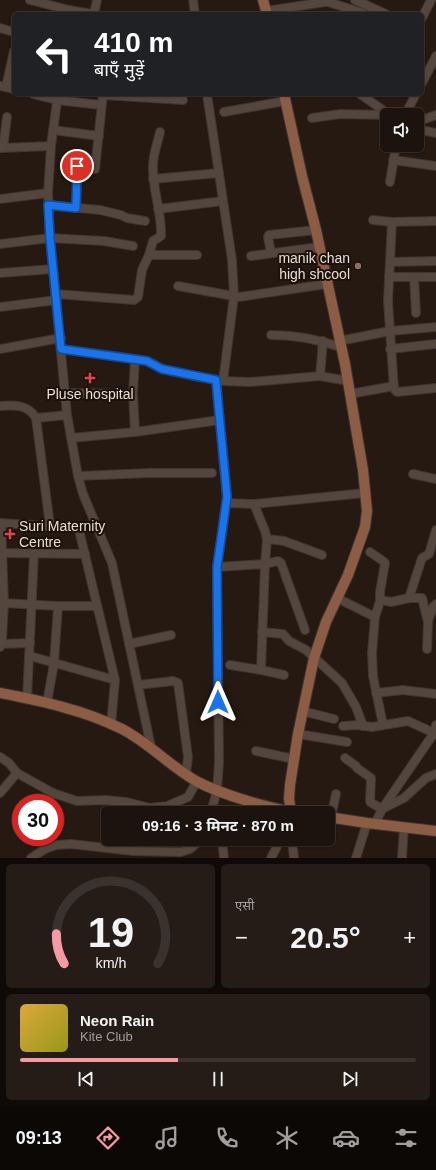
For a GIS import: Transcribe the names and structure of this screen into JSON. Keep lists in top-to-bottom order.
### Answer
{
  "places": {
    "other": ["manik chan high shcool"],
    "health": ["Pluse hospital", "Suri Maternity Centre"]
  },
  "page": {
    "turn": ["410 m", "बाएँ मुड़ें"],
    "limit": "30",
    "trip": "09:16 · 3 मिनट · 870 m",
    "tile": "एसी",
    "heat": ["−", "20.5°", "+"],
    "song": ["Neon Rain", "Kite Club"],
    "tabs": "09:13",
    "gauge": ["19", "km/h"]
  }
}
